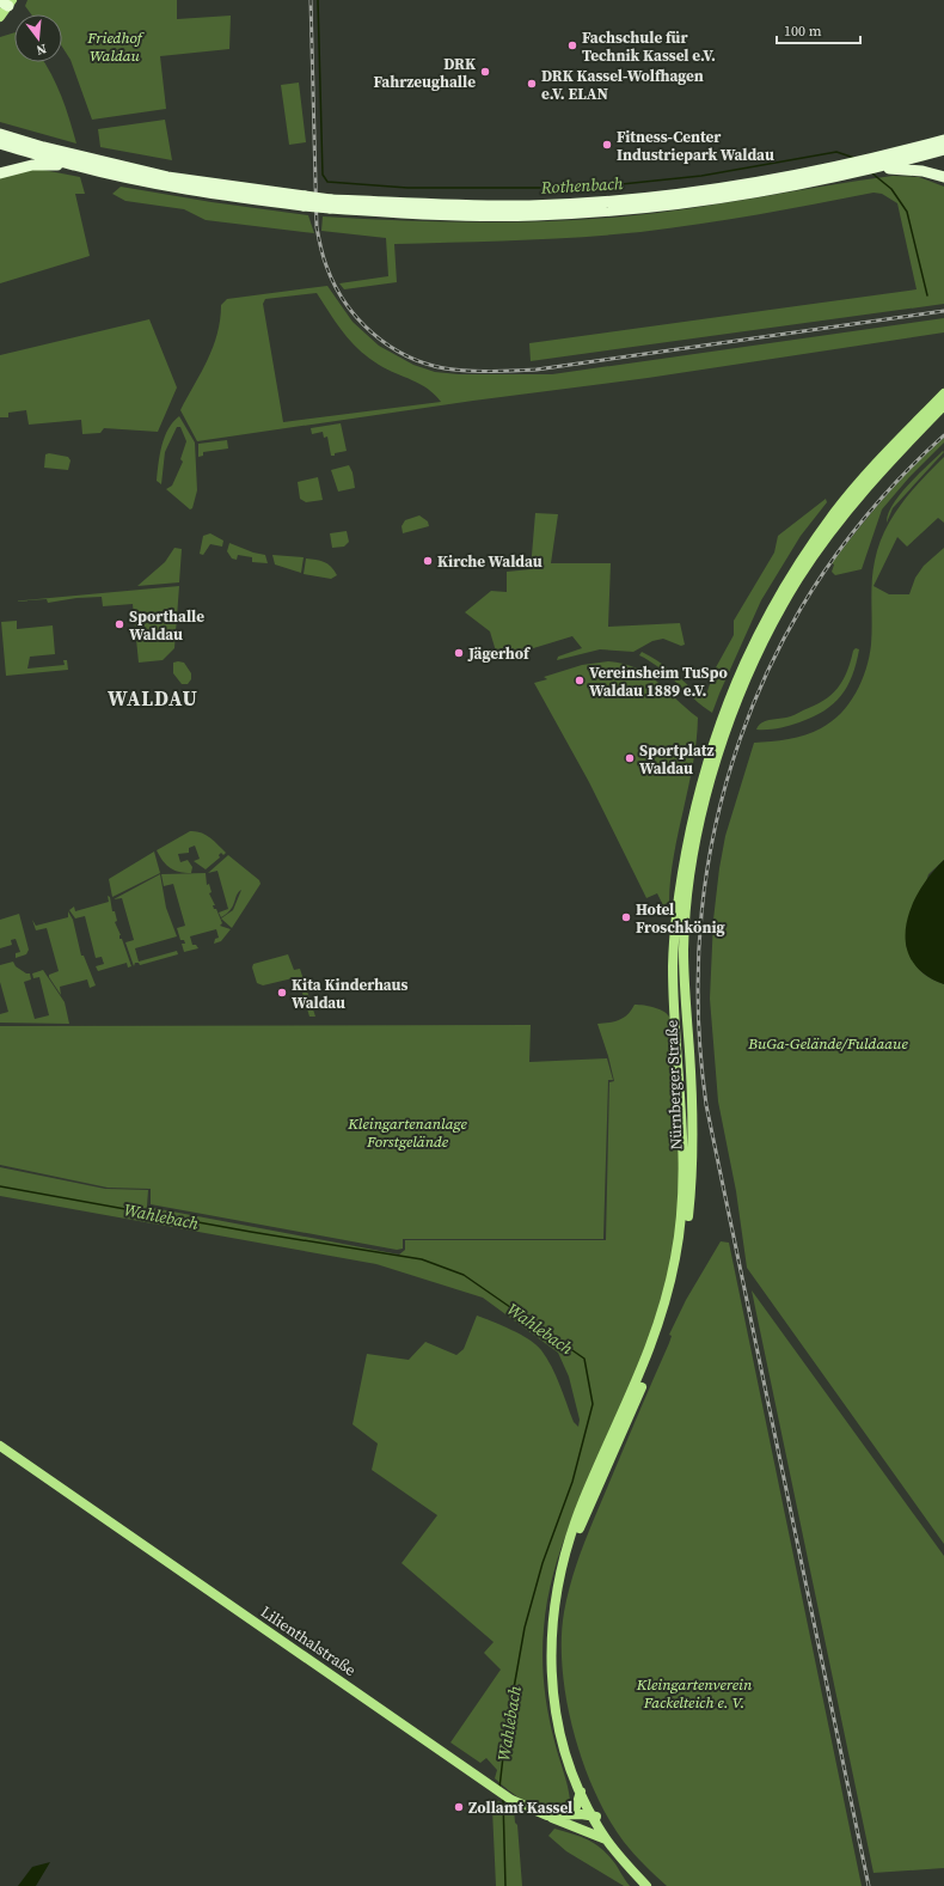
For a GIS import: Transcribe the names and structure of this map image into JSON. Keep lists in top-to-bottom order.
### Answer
{
  "streets": {
    "main road": ["Nürnberger Straße", "Lilienthalstraße"]
  },
  "crossings": [
    ["Nürnberger Straße", "Lilienthalstraße"]
  ],
  "districts": ["WALDAU"],
  "water": ["Rothenbach", "Wahlebach"],
  "parks": [
    "Friedhof Waldau",
    "BuGa-Gelände/Fuldaaue",
    "Kleingartenanlage Forstgelände",
    "Kleingartenverein Fackelteich e. V."
  ],
  "places": [
    "Fachschule für Technik Kassel e.V.",
    "DRK Fahrzeughalle",
    "DRK Kassel-Wolfhagen e.V. ELAN",
    "Fitness-Center Industriepark Waldau",
    "Kirche Waldau",
    "Sporthalle Waldau",
    "Jägerhof",
    "Vereinsheim TuSpo Waldau 1889 e.V.",
    "Sportplatz Waldau",
    "Hotel Froschkönig",
    "Kita Kinderhaus Waldau",
    "Zollamt Kassel"
  ],
  "scale_bar": "100 m",
  "north": "bottom"
}
